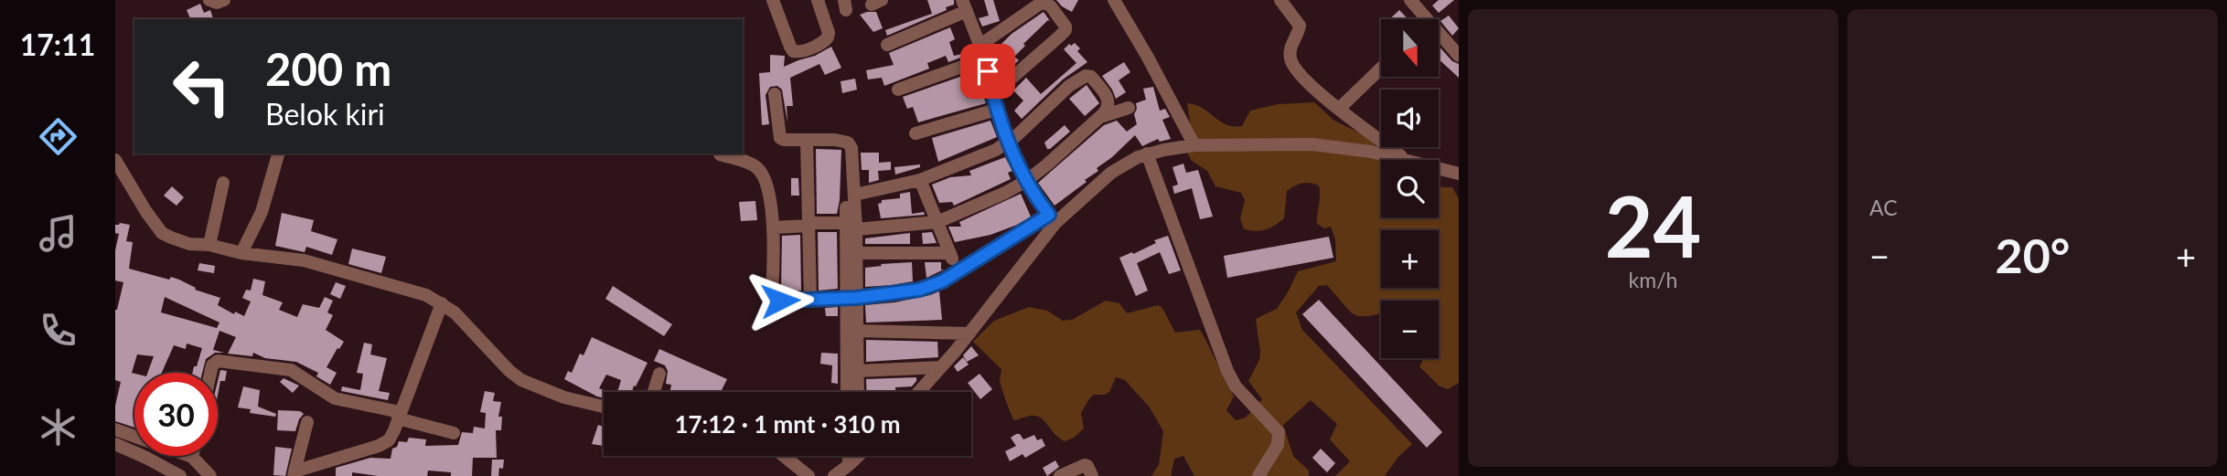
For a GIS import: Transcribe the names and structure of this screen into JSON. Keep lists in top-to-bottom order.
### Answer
{
  "north": "bottom",
  "page": {
    "tabs": "17:11",
    "tile": [
      ["24", "km/h"],
      "AC"
    ],
    "map_buttons": ["+", "−"],
    "turn": ["200 m", "Belok kiri"],
    "heat": ["−", "20°", "+"],
    "limit": "30",
    "trip": "17:12 · 1 mnt · 310 m"
  }
}
